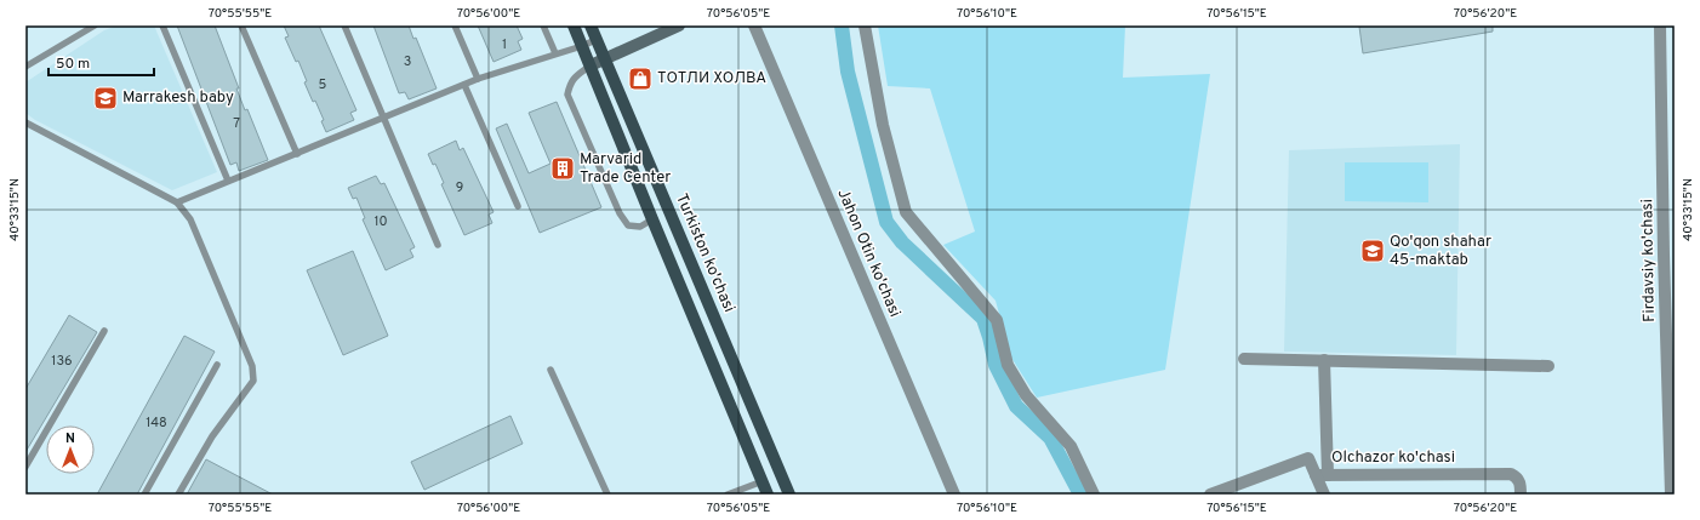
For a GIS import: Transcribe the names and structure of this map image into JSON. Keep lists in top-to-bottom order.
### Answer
{
  "streets": {
    "main road": ["Turkiston ko'chasi"],
    "street": ["Jahon Otin ko'chasi", "Firdavsiy ko'chasi", "Olchazor ko'chasi"]
  },
  "places": {
    "shop": ["ТОТЛИ ХОЛВА"],
    "school or university": ["Marrakesh baby", "Qo'qon shahar 45-maktab"],
    "building": ["Marvarid Trade Center"]
  },
  "house_numbers": [
    "1",
    "3",
    "5",
    "7",
    "9",
    "10",
    "136",
    "148"
  ],
  "scale_bar": "50 m",
  "north": "top",
  "coordinates": [
    "70°55'55\"E",
    "70°56'00\"E",
    "70°56'05\"E",
    "70°56'10\"E",
    "70°56'15\"E",
    "70°56'20\"E",
    "40°33'15\"N"
  ]
}
